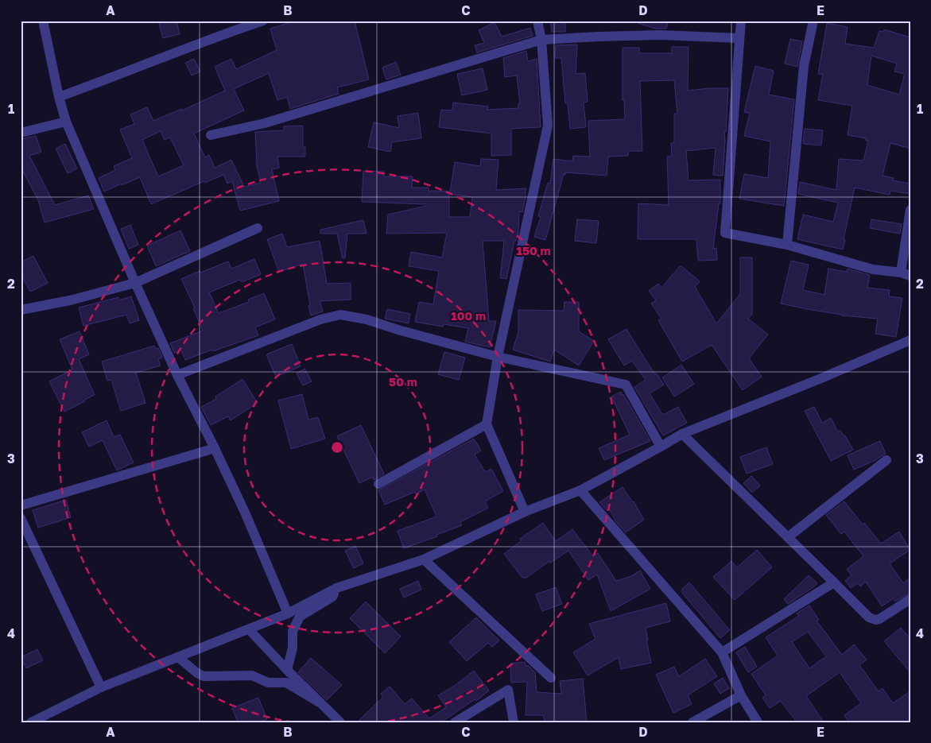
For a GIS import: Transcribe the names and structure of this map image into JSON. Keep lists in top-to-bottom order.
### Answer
{
  "grid": {
    "columns": [
      "A",
      "B",
      "C",
      "D",
      "E"
    ],
    "rows": [
      "1",
      "2",
      "3",
      "4"
    ]
  },
  "rings": ["150 m", "100 m", "50 m"]
}
